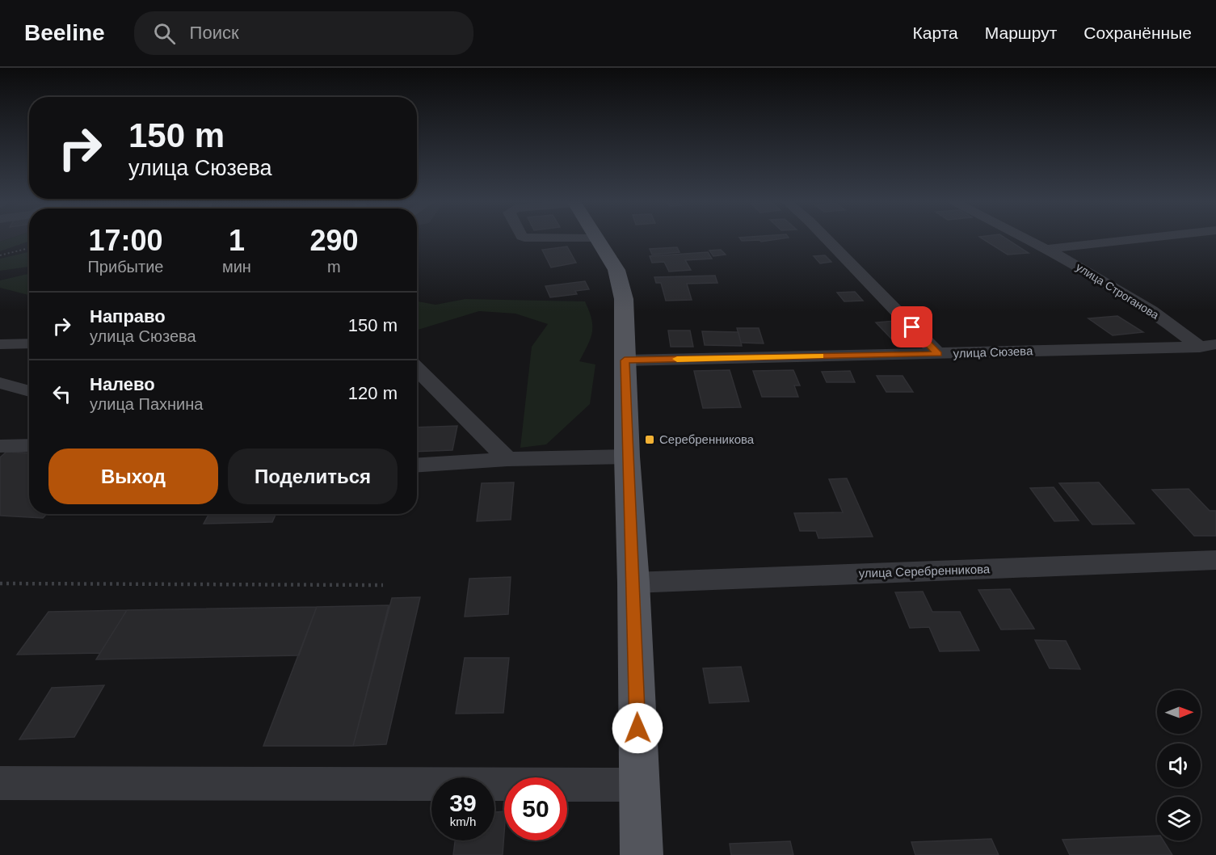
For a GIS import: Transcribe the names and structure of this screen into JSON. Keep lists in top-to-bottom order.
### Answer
{
  "streets": {
    "street": ["улица Строганова", "улица Сюзева", "улица Серебренникова"]
  },
  "crossings": [
    ["улица Строганова", "улица Сюзева"]
  ],
  "places": {
    "transit": ["Серебренникова"]
  },
  "north": "right",
  "page": {
    "header": "Beeline",
    "search": "Поиск",
    "nav": ["Карта", "Маршрут", "Сохранённые"],
    "turn": ["150 m", "улица Сюзева"],
    "eta": [
      "17:00",
      "Прибытие",
      "1",
      "мин",
      "290",
      "m"
    ],
    "list": [
      {
        "name": "Направо",
        "note": "улица Сюзева",
        "value": "150 m"
      },
      {
        "name": "Налево",
        "note": "улица Пахнина",
        "value": "120 m"
      }
    ],
    "buttons": ["Выход", "Поделиться"],
    "speed": "39 km/h",
    "limit": "50"
  }
}
